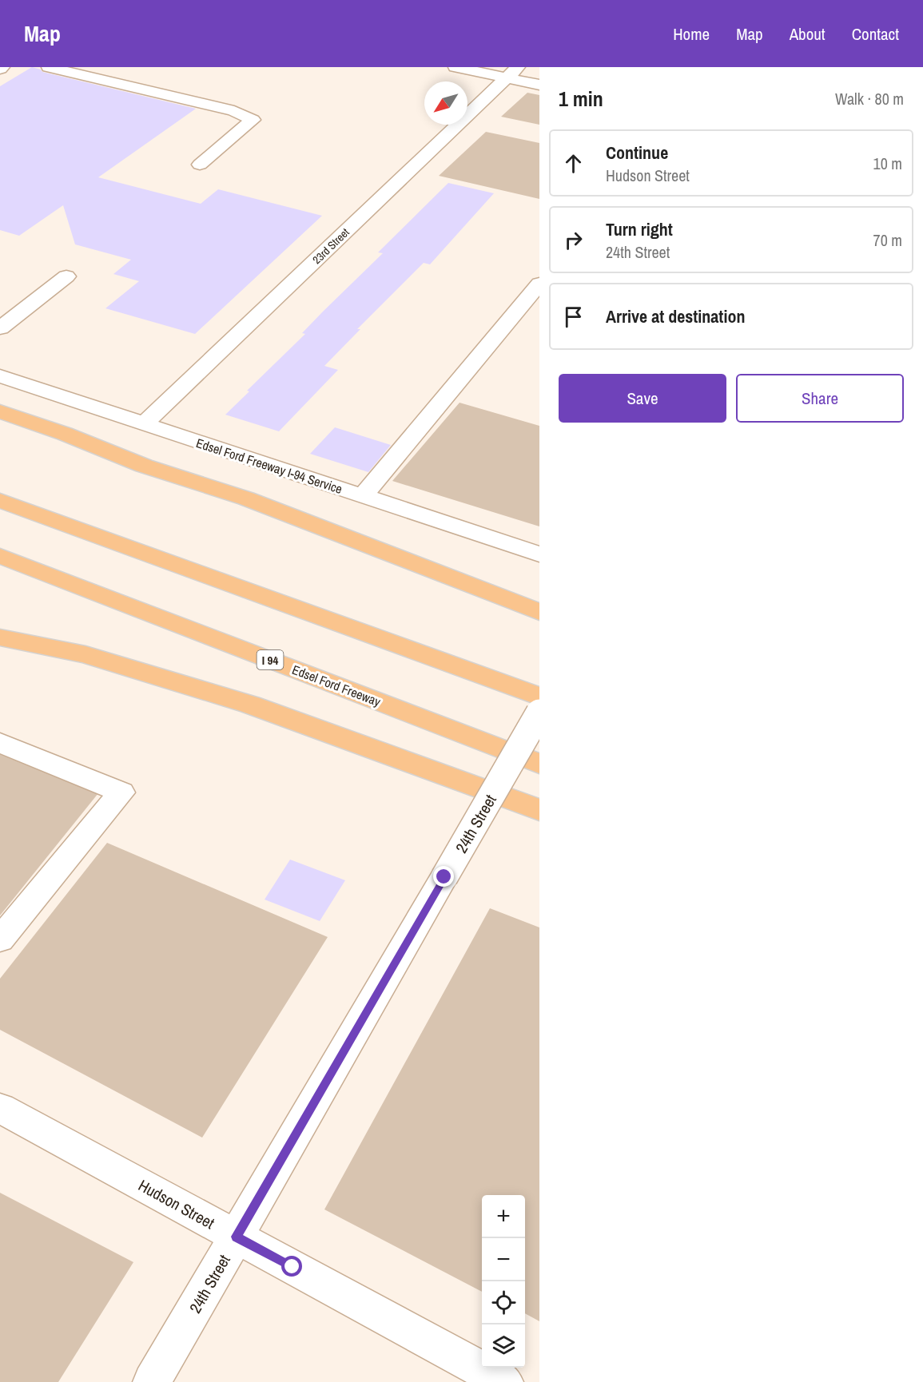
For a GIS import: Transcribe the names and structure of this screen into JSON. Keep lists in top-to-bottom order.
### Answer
{
  "streets": {
    "highway": ["I 94", "Edsel Ford Freeway"],
    "street": [
      "23rd Street",
      "Edsel Ford Freeway I-94 Service",
      "24th Street",
      "Hudson Street"
    ]
  },
  "crossings": [
    ["23rd Street", "Edsel Ford Freeway I-94 Service"],
    ["24th Street", "Hudson Street"]
  ],
  "north": "bottom left",
  "page": {
    "header": "Map",
    "nav": [
      "Home",
      "Map",
      "About",
      "Contact"
    ],
    "heading": ["1 min", "Walk · 80 m"],
    "list": [
      ["Continue", "Hudson Street", "10 m"],
      ["Turn right", "24th Street", "70 m"],
      "Arrive at destination"
    ],
    "buttons": ["Save", "Share"],
    "map_buttons": ["+", "−"]
  }
}
